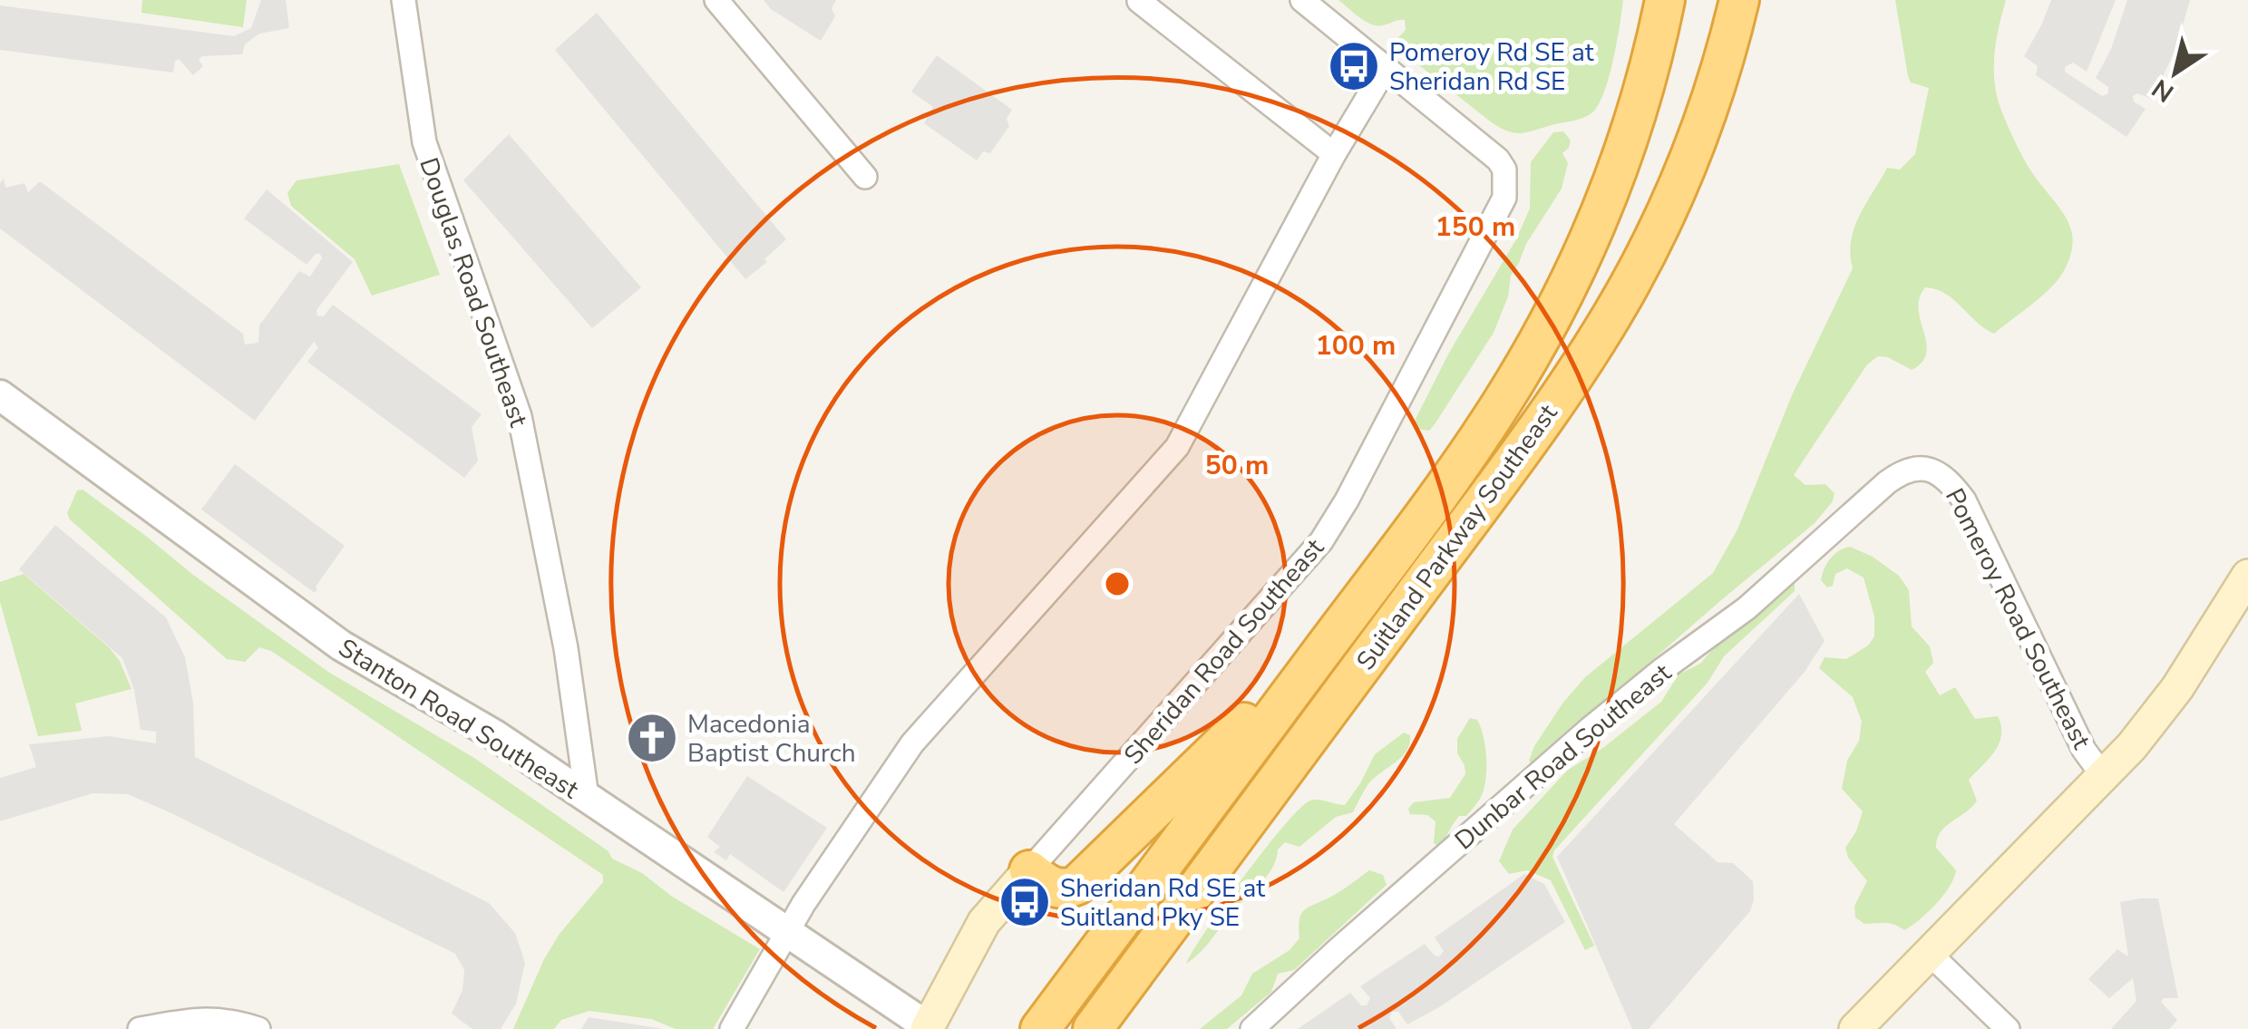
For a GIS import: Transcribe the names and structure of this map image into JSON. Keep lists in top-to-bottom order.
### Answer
{
  "streets": {
    "highway": ["Suitland Parkway Southeast"],
    "main road": ["Sheridan Road Southeast"],
    "street": [
      "Douglas Road Southeast",
      "Pomeroy Road Southeast",
      "Stanton Road Southeast",
      "Dunbar Road Southeast"
    ]
  },
  "crossings": [
    ["Douglas Road Southeast", "Stanton Road Southeast"],
    ["Pomeroy Road Southeast", "Dunbar Road Southeast"],
    ["Sheridan Road Southeast", "Stanton Road Southeast"]
  ],
  "places": {
    "bus stop": ["Pomeroy Rd SE at Sheridan Rd SE", "Sheridan Rd SE at Suitland Pky SE"],
    "church": ["Macedonia Baptist Church"]
  },
  "north": "bottom left",
  "rings": ["150 m", "100 m", "50 m"]
}
